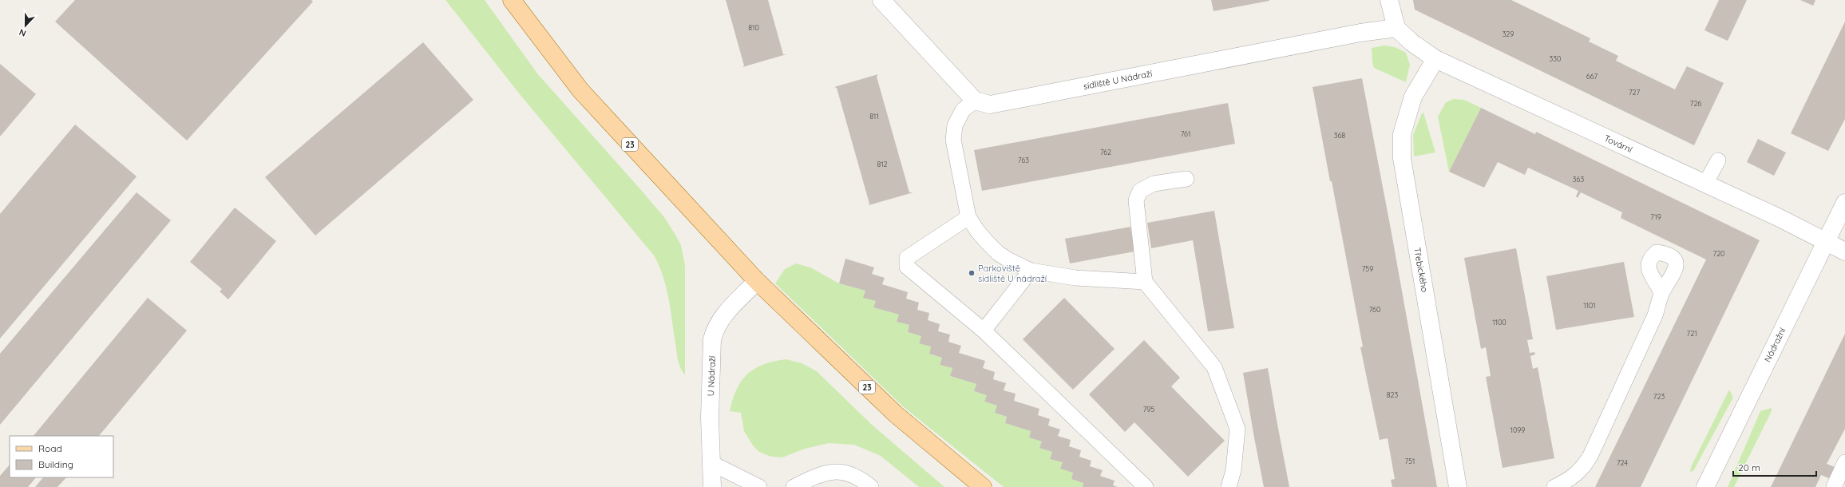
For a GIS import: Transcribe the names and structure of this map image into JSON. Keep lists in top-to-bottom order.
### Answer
{
  "streets": {
    "main road": ["23"],
    "street": [
      "sídliště U Nádraží",
      "Tovární",
      "Třebického",
      "Nádražní",
      "U Nádraží"
    ]
  },
  "crossings": [
    ["sídliště U Nádraží", "Tovární"],
    ["Tovární", "Třebického"],
    ["Tovární", "Nádražní"],
    ["23", "U Nádraží"]
  ],
  "places": ["Parkoviště sídliště U nádraží"],
  "house_numbers": [
    "810",
    "329",
    "330",
    "667",
    "727",
    "726",
    "811",
    "761",
    "368",
    "762",
    "763",
    "812",
    "363",
    "719",
    "720",
    "759",
    "1101",
    "760",
    "1100",
    "721",
    "823",
    "723",
    "795",
    "1099",
    "751",
    "724"
  ],
  "legend": ["Road", "Building"],
  "scale_bar": "20 m",
  "north": "bottom"
}
